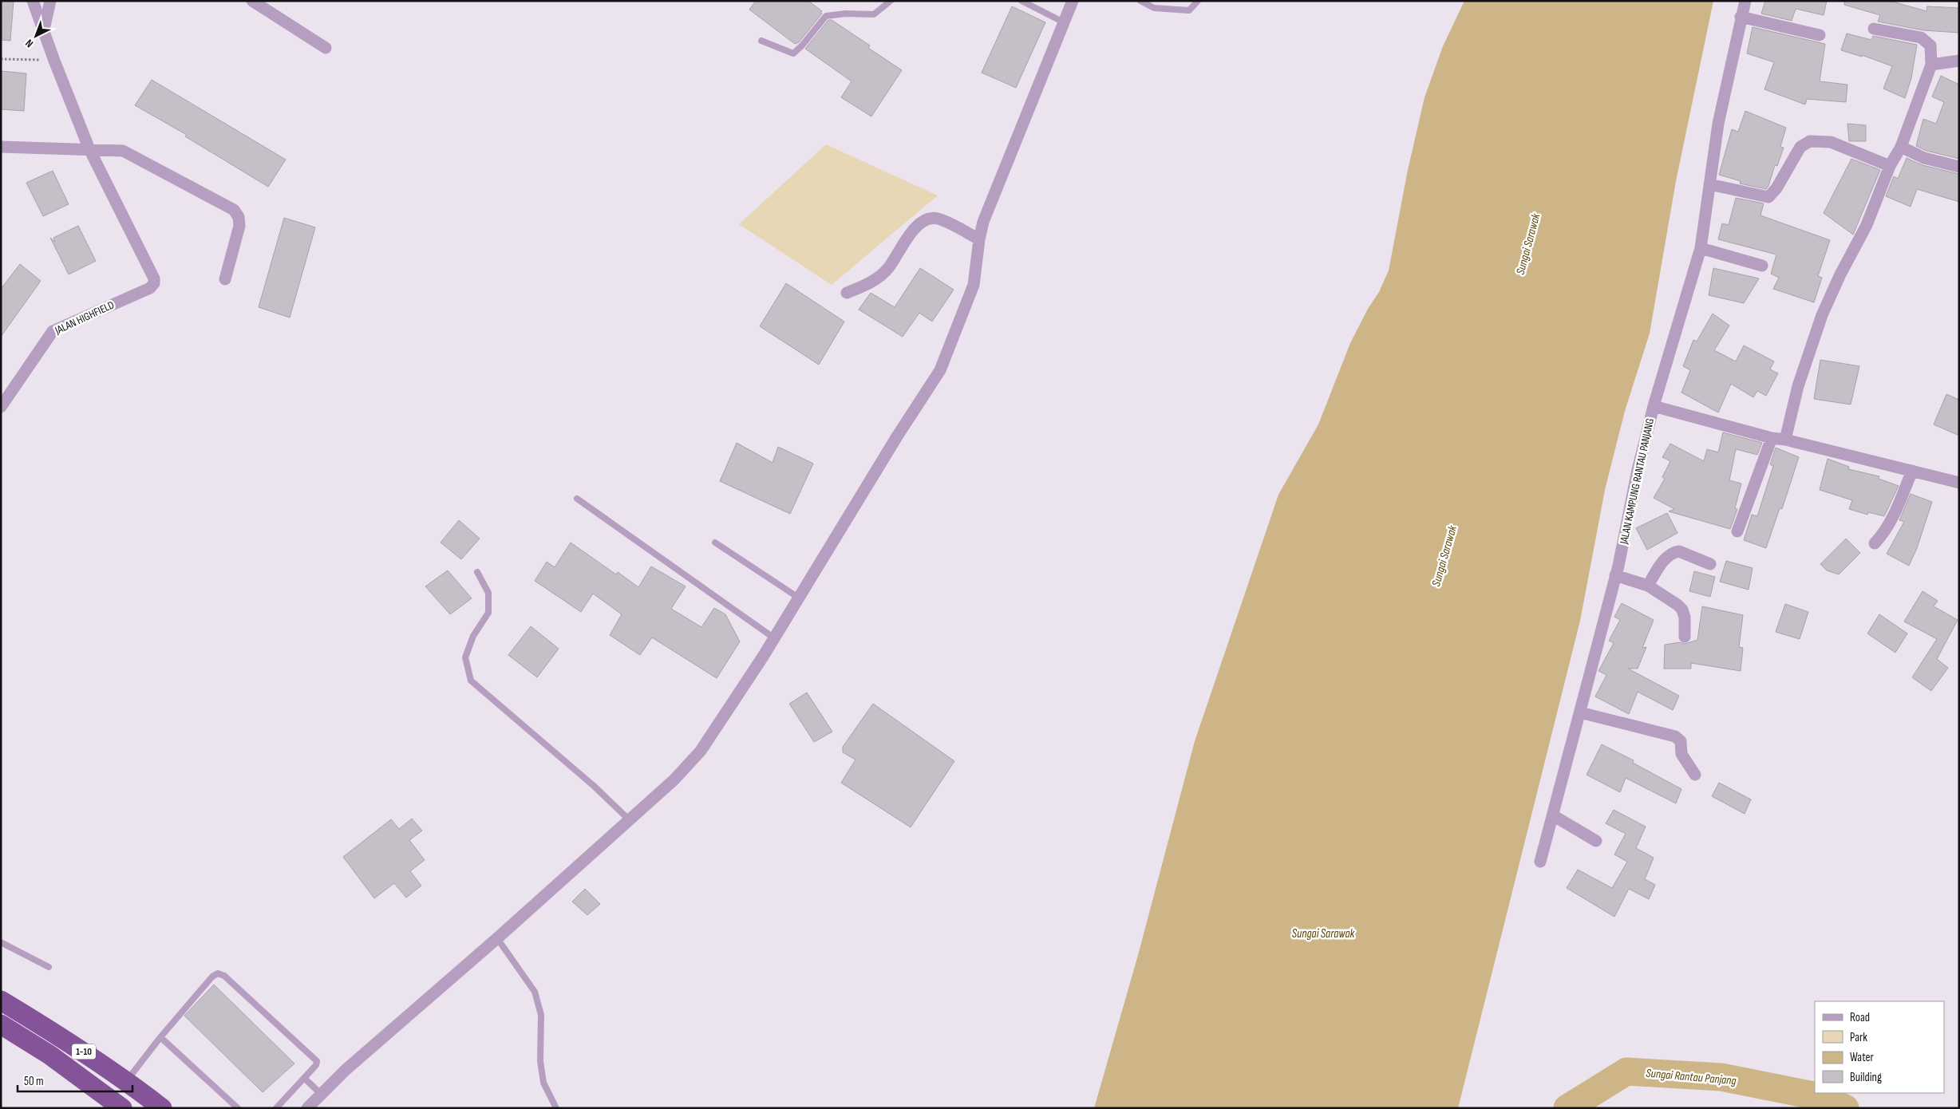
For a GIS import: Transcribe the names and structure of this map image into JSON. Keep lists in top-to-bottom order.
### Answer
{
  "streets": {
    "highway": ["1-10"],
    "street": ["JALAN HIGHFIELD", "JALAN KAMPUNG RANTAU PANJANG"]
  },
  "water": ["Sungai Sarawak", "Sungai Rantau Panjang"],
  "legend": [
    "Road",
    "Park",
    "Water",
    "Building"
  ],
  "scale_bar": "50 m",
  "north": "bottom left"
}
